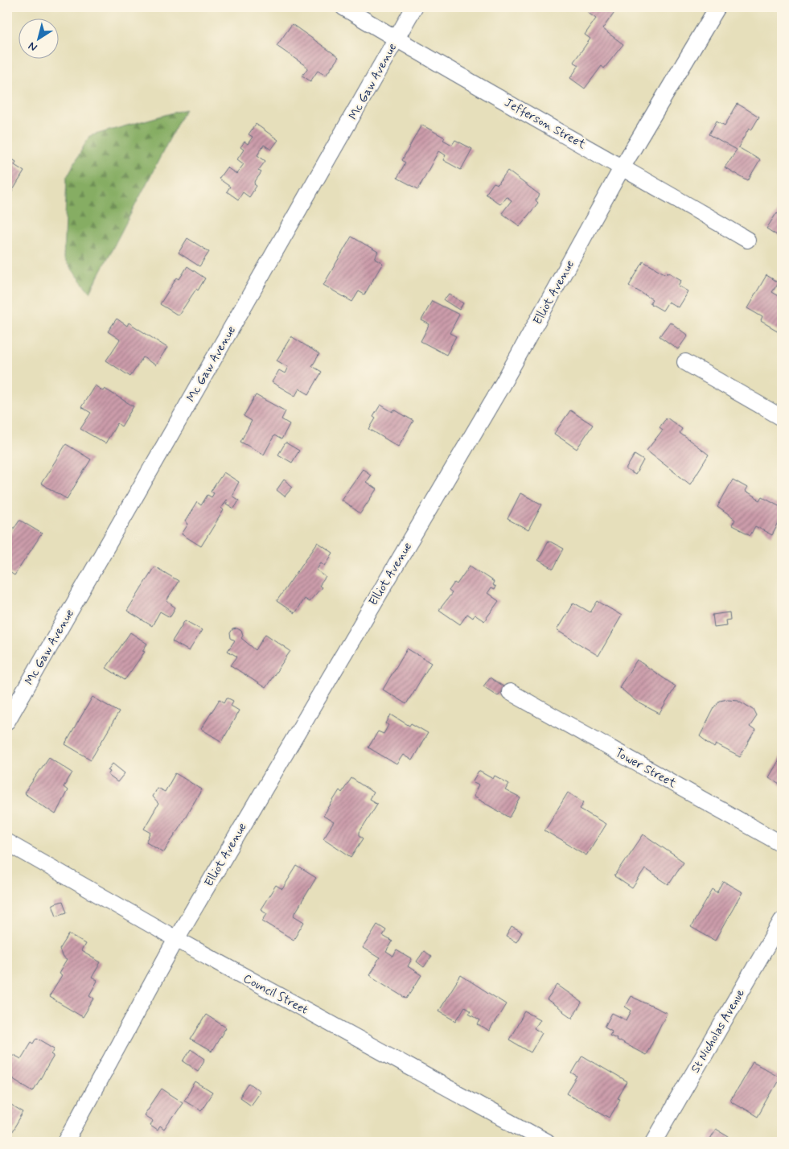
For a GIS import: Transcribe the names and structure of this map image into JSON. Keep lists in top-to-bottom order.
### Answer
{
  "streets": {
    "street": [
      "Mc Gaw Avenue",
      "Jefferson Street",
      "Elliot Avenue",
      "Tower Street",
      "Council Street",
      "St Nicholas Avenue"
    ]
  },
  "crossings": [
    ["Mc Gaw Avenue", "Jefferson Street"],
    ["Jefferson Street", "Elliot Avenue"],
    ["Elliot Avenue", "Council Street"]
  ],
  "north": "bottom left"
}
